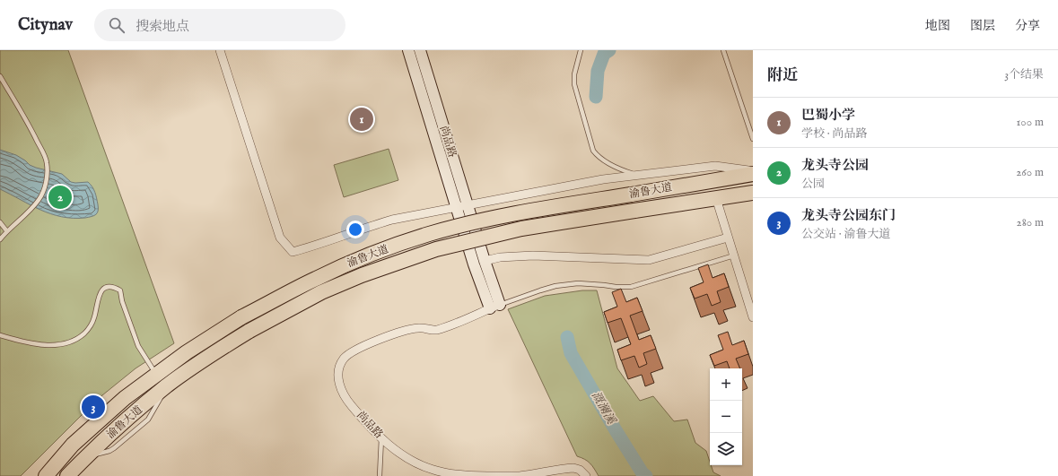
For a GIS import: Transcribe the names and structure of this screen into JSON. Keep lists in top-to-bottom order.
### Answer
{
  "streets": {
    "highway": ["渝鲁大道"],
    "main road": ["尚品路"]
  },
  "water": ["溉澜溪"],
  "page": {
    "header": "Citynav",
    "search": "搜索地点",
    "nav": ["地图", "图层", "分享"],
    "heading": ["附近", "3个结果"],
    "list": [
      {
        "mark": "1",
        "name": "巴蜀小学",
        "note": "学校 · 尚品路",
        "value": "100 m"
      },
      {
        "mark": "2",
        "name": "龙头寺公园",
        "note": "公园",
        "value": "260 m"
      },
      {
        "mark": "3",
        "name": "龙头寺公园东门",
        "note": "公交站 · 渝鲁大道",
        "value": "280 m"
      }
    ],
    "pins": ["1", "2", "3"],
    "map_buttons": ["+", "−"]
  }
}
